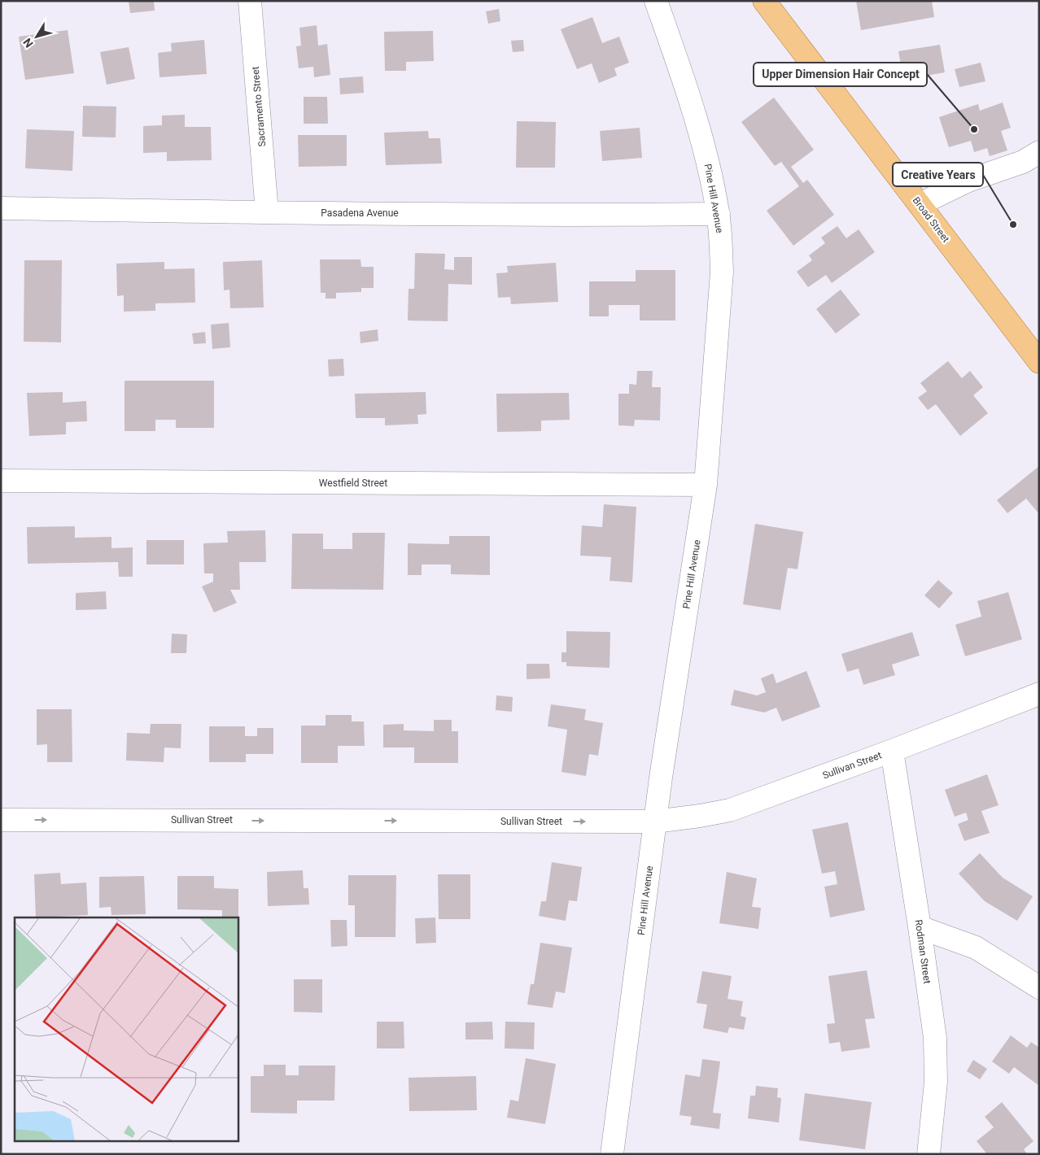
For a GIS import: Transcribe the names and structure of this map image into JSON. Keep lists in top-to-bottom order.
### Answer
{
  "streets": {
    "main road": ["Broad Street"],
    "street": [
      "Sacramento Street",
      "Pine Hill Avenue",
      "Pasadena Avenue",
      "Westfield Street",
      "Sullivan Street",
      "Rodman Street"
    ]
  },
  "crossings": [
    ["Sacramento Street", "Pasadena Avenue"],
    ["Pine Hill Avenue", "Pasadena Avenue"],
    ["Pine Hill Avenue", "Westfield Street"],
    ["Pine Hill Avenue", "Sullivan Street"],
    ["Sullivan Street", "Rodman Street"]
  ],
  "one_way": ["Sullivan Street"],
  "places": ["Upper Dimension Hair Concept", "Creative Years"],
  "north": "bottom left"
}
